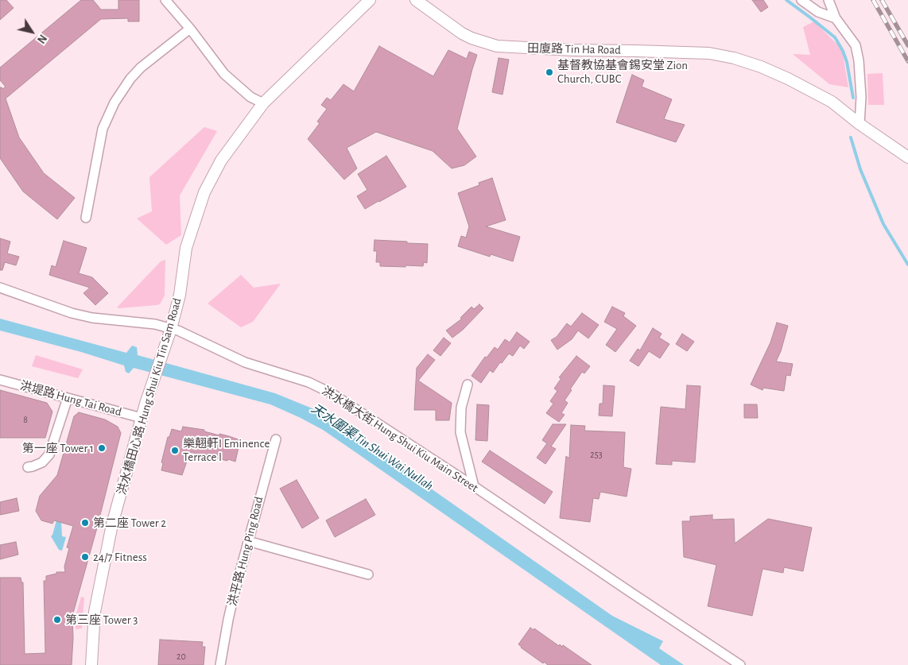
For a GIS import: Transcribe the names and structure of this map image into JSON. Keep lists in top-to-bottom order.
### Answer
{
  "streets": {
    "street": [
      "田廈路 Tin Ha Road",
      "洪水橋田心路 Hung Shui Kiu Tin Sam Road",
      "洪堤路 Hung Tai Road",
      "洪水橋大街 Hung Shui Kiu Main Street",
      "洪平路 Hung Ping Road"
    ]
  },
  "crossings": [
    ["洪水橋田心路 Hung Shui Kiu Tin Sam Road", "洪堤路 Hung Tai Road"],
    ["洪水橋田心路 Hung Shui Kiu Tin Sam Road", "洪水橋大街 Hung Shui Kiu Main Street"]
  ],
  "water": ["天水圍渠 Tin Shui Wai Nullah"],
  "places": [
    "基督教協基會錫安堂 Zion Church, CUBC",
    "第一座 Tower 1",
    "樂翹軒I Eminence Terrace I",
    "第二座 Tower 2",
    "24/7 Fitness",
    "第三座 Tower 3"
  ],
  "house_numbers": ["8", "253", "20"],
  "north": "bottom right"
}
